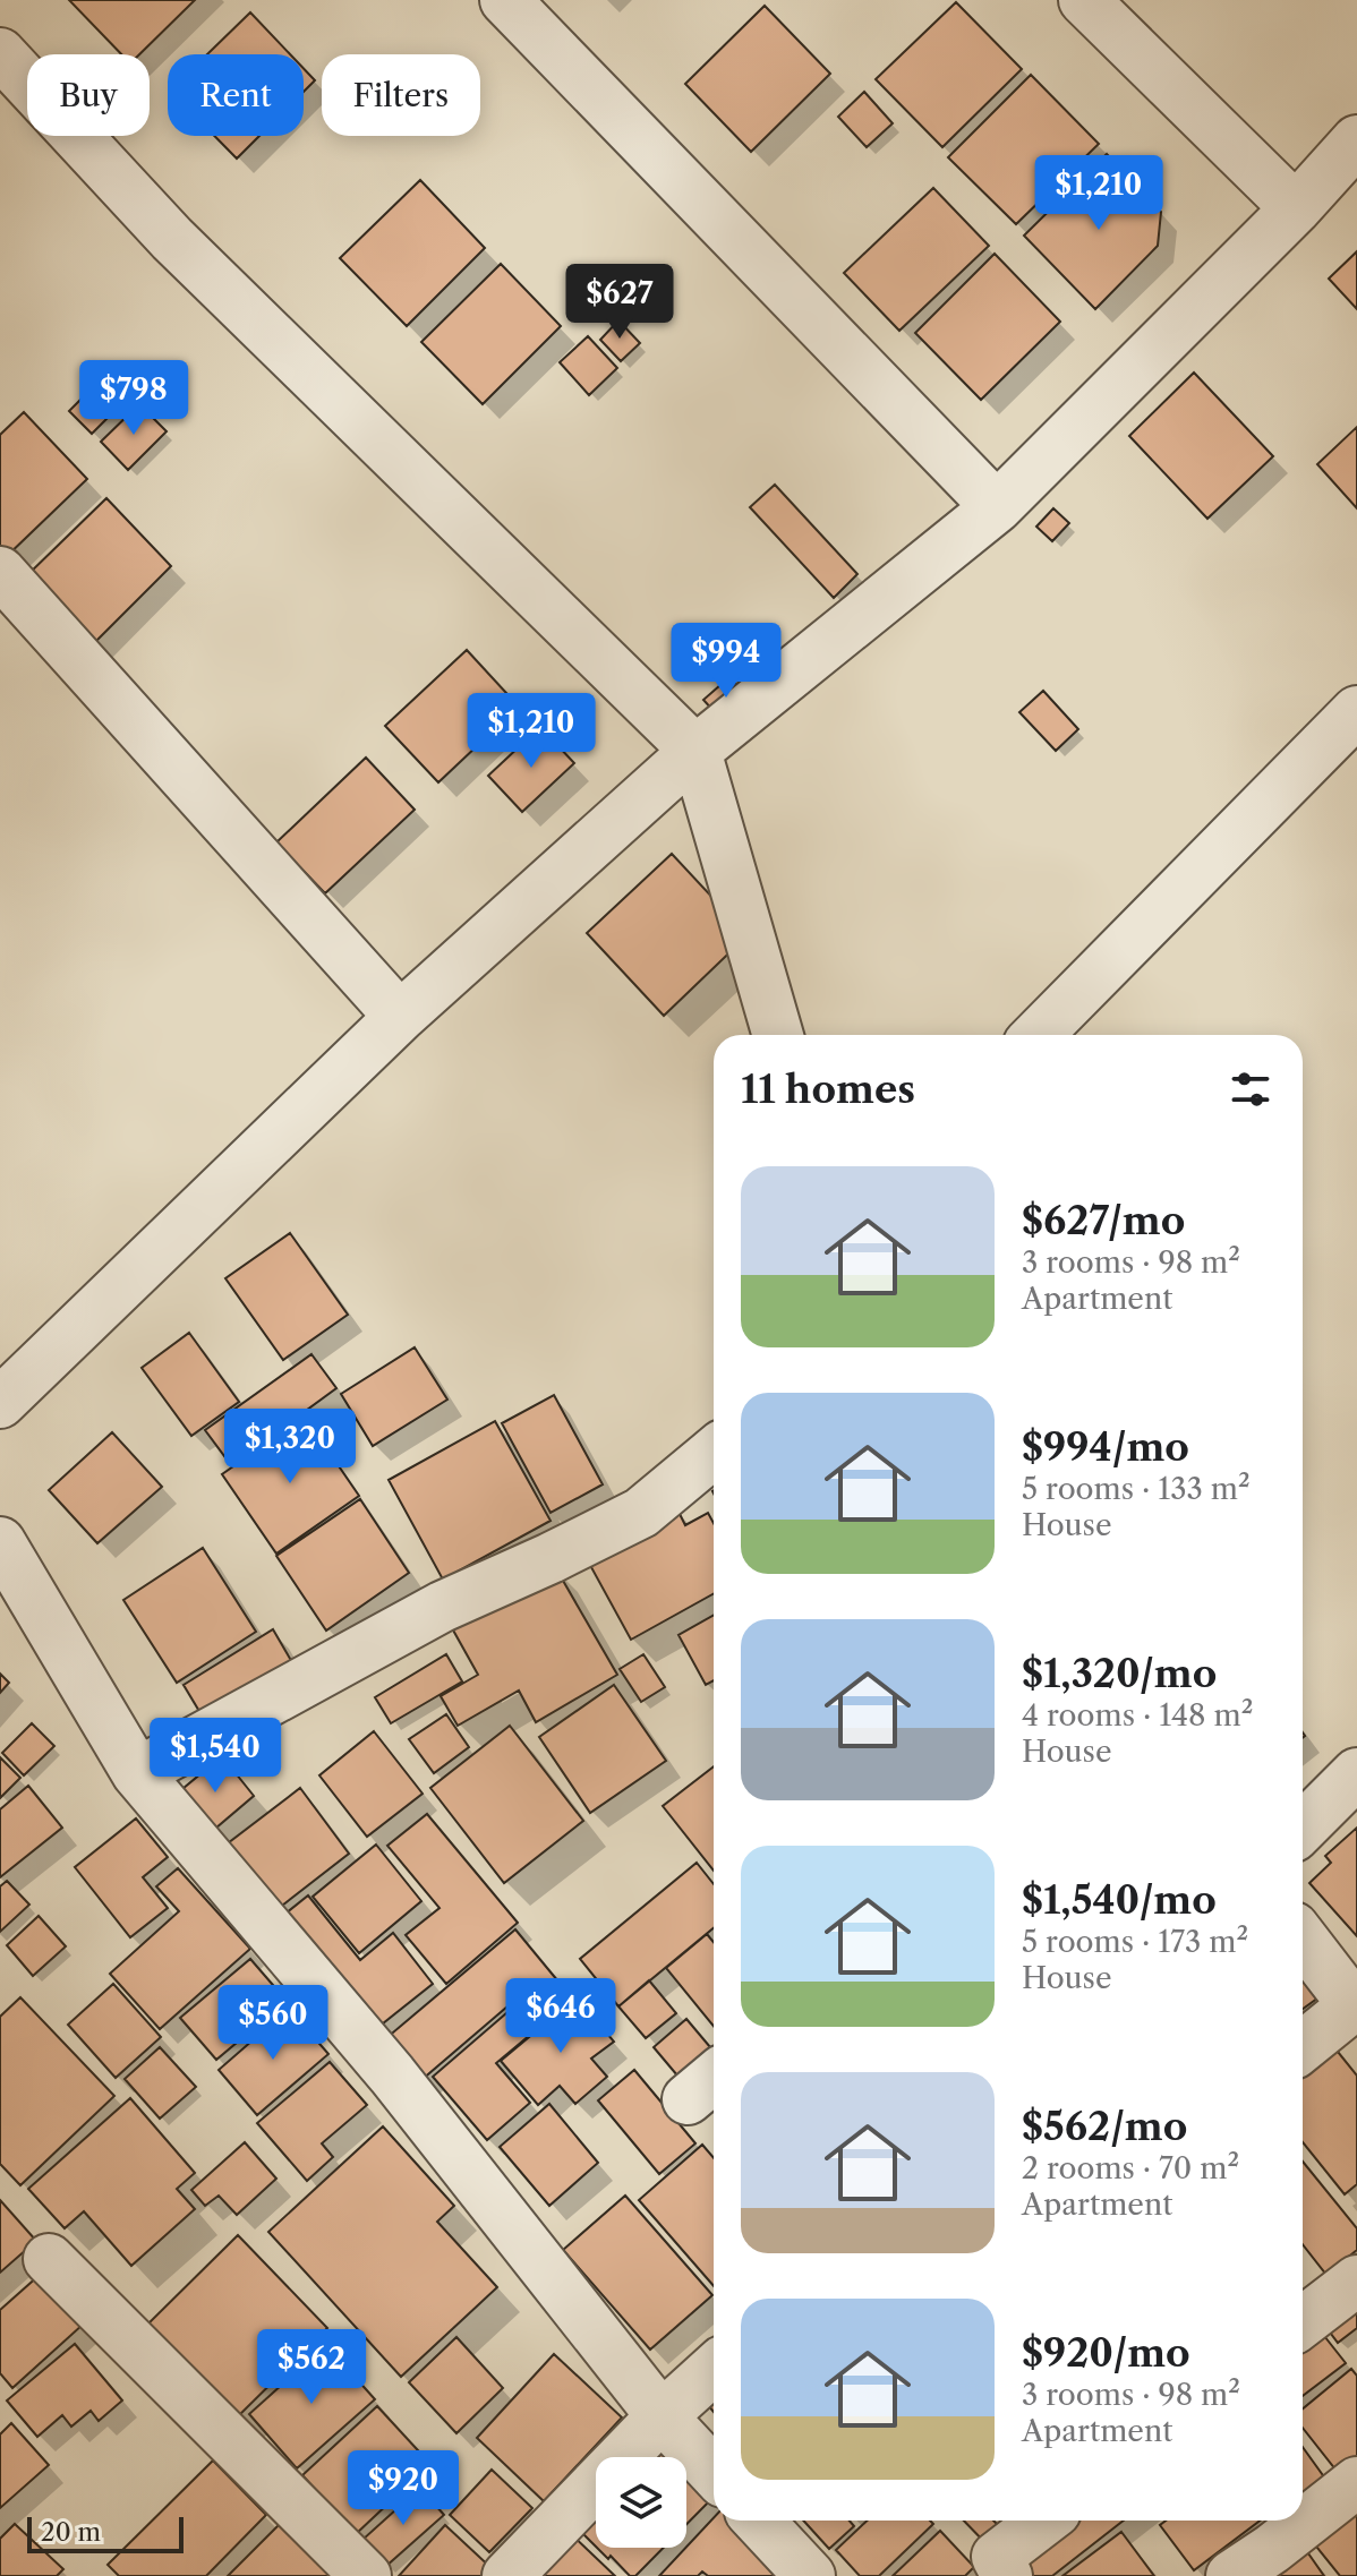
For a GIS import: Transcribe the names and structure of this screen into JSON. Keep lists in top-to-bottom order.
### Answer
{
  "scale_bar": "20 m",
  "page": {
    "chip": ["Buy", "Rent", "Filters"],
    "price": [
      "$1,210",
      "$627",
      "$798",
      "$994",
      "$1,210",
      "$1,320",
      "$1,540",
      "$646",
      "$560",
      "$562",
      "$920"
    ],
    "heading": "11 homes",
    "list": [
      {
        "name": "$627/mo",
        "note": "3 rooms · 98 m² · Apartment"
      },
      {
        "name": "$994/mo",
        "note": "5 rooms · 133 m² · House"
      },
      {
        "name": "$1,320/mo",
        "note": "4 rooms · 148 m² · House"
      },
      {
        "name": "$1,540/mo",
        "note": "5 rooms · 173 m² · House"
      },
      {
        "name": "$562/mo",
        "note": "2 rooms · 70 m² · Apartment"
      },
      {
        "name": "$920/mo",
        "note": "3 rooms · 98 m² · Apartment"
      }
    ],
    "scale": "20 m"
  }
}
